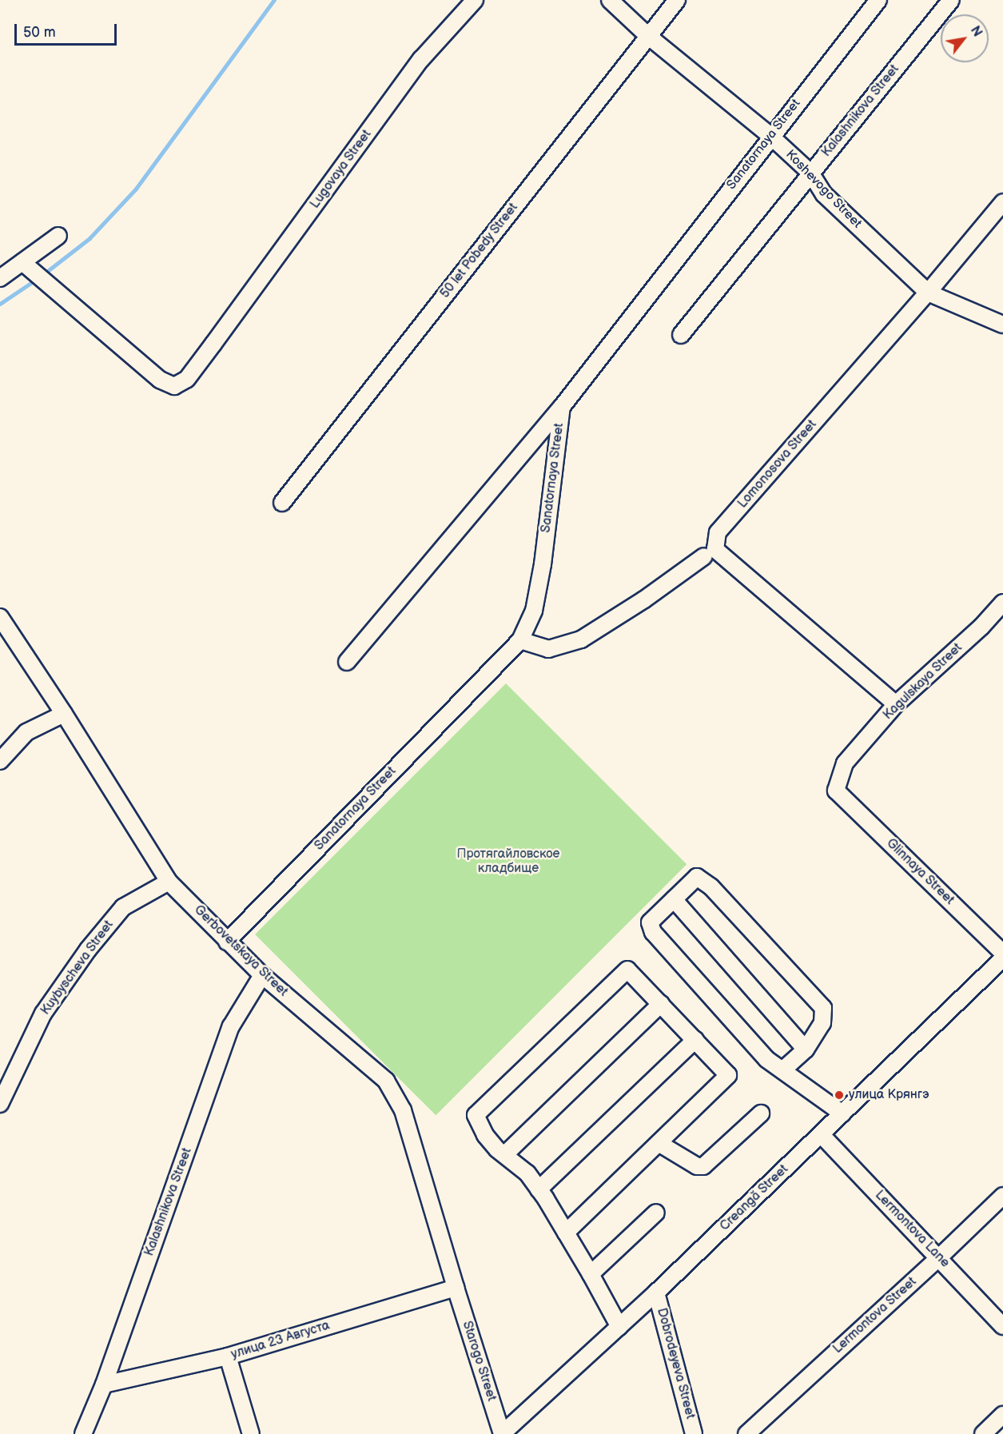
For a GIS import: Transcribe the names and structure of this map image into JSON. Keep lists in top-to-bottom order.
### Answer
{
  "streets": {
    "street": [
      "Kalashnikova Street",
      "Sanatornaya Street",
      "Lugovaya Street",
      "Koshevogo Street",
      "50 let Pobedy Street",
      "Lomonosova Street",
      "Kagulskaya Street",
      "Glinnaya Street",
      "Gerbovetskaya Street",
      "Kuybyscheva Street",
      "Creangă Street",
      "Lermontova Lane",
      "Lermontova Street",
      "улица 23 Августа",
      "Starogo Street",
      "Dobrodeyeva Street"
    ]
  },
  "crossings": [
    ["Kalashnikova Street", "Koshevogo Street"],
    ["Kalashnikova Street", "Gerbovetskaya Street"],
    ["Kalashnikova Street", "улица 23 Августа"],
    ["Sanatornaya Street", "Koshevogo Street"],
    ["Sanatornaya Street", "Gerbovetskaya Street"],
    ["Koshevogo Street", "50 let Pobedy Street"],
    ["Koshevogo Street", "Lomonosova Street"],
    ["Lomonosova Street", "Kagulskaya Street"],
    ["Kagulskaya Street", "Glinnaya Street"],
    ["Gerbovetskaya Street", "Kuybyscheva Street"],
    ["Gerbovetskaya Street", "улица 23 Августа"],
    ["Gerbovetskaya Street", "Starogo Street"],
    ["Creangă Street", "Lermontova Lane"],
    ["Creangă Street", "Starogo Street"],
    ["Creangă Street", "Dobrodeyeva Street"],
    ["Lermontova Lane", "Lermontova Street"],
    ["улица 23 Августа", "Starogo Street"]
  ],
  "parks": ["Протягайловское кладбище"],
  "places": ["улица Крянгэ"],
  "scale_bar": "50 m",
  "north": "top right"
}
